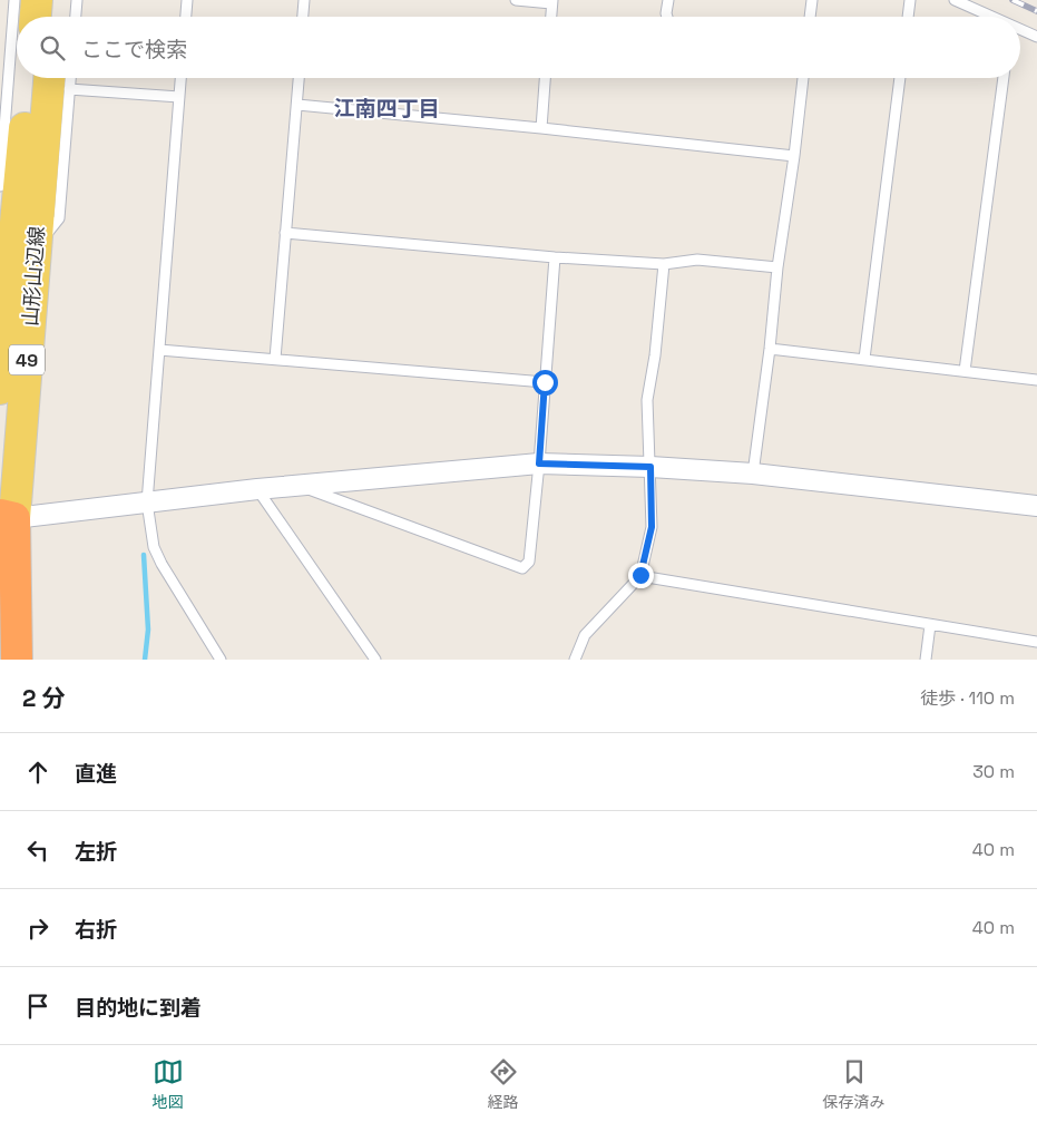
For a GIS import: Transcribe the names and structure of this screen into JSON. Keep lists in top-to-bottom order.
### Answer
{
  "streets": {
    "main road": ["山形山辺線", "49"]
  },
  "districts": ["江南四丁目"],
  "page": {
    "search": "ここで検索",
    "heading": ["2 分", "徒歩 · 110 m"],
    "list": [
      ["直進", "30 m"],
      ["左折", "40 m"],
      ["右折", "40 m"],
      "目的地に到着"
    ],
    "nav": ["地図", "経路", "保存済み"]
  }
}
